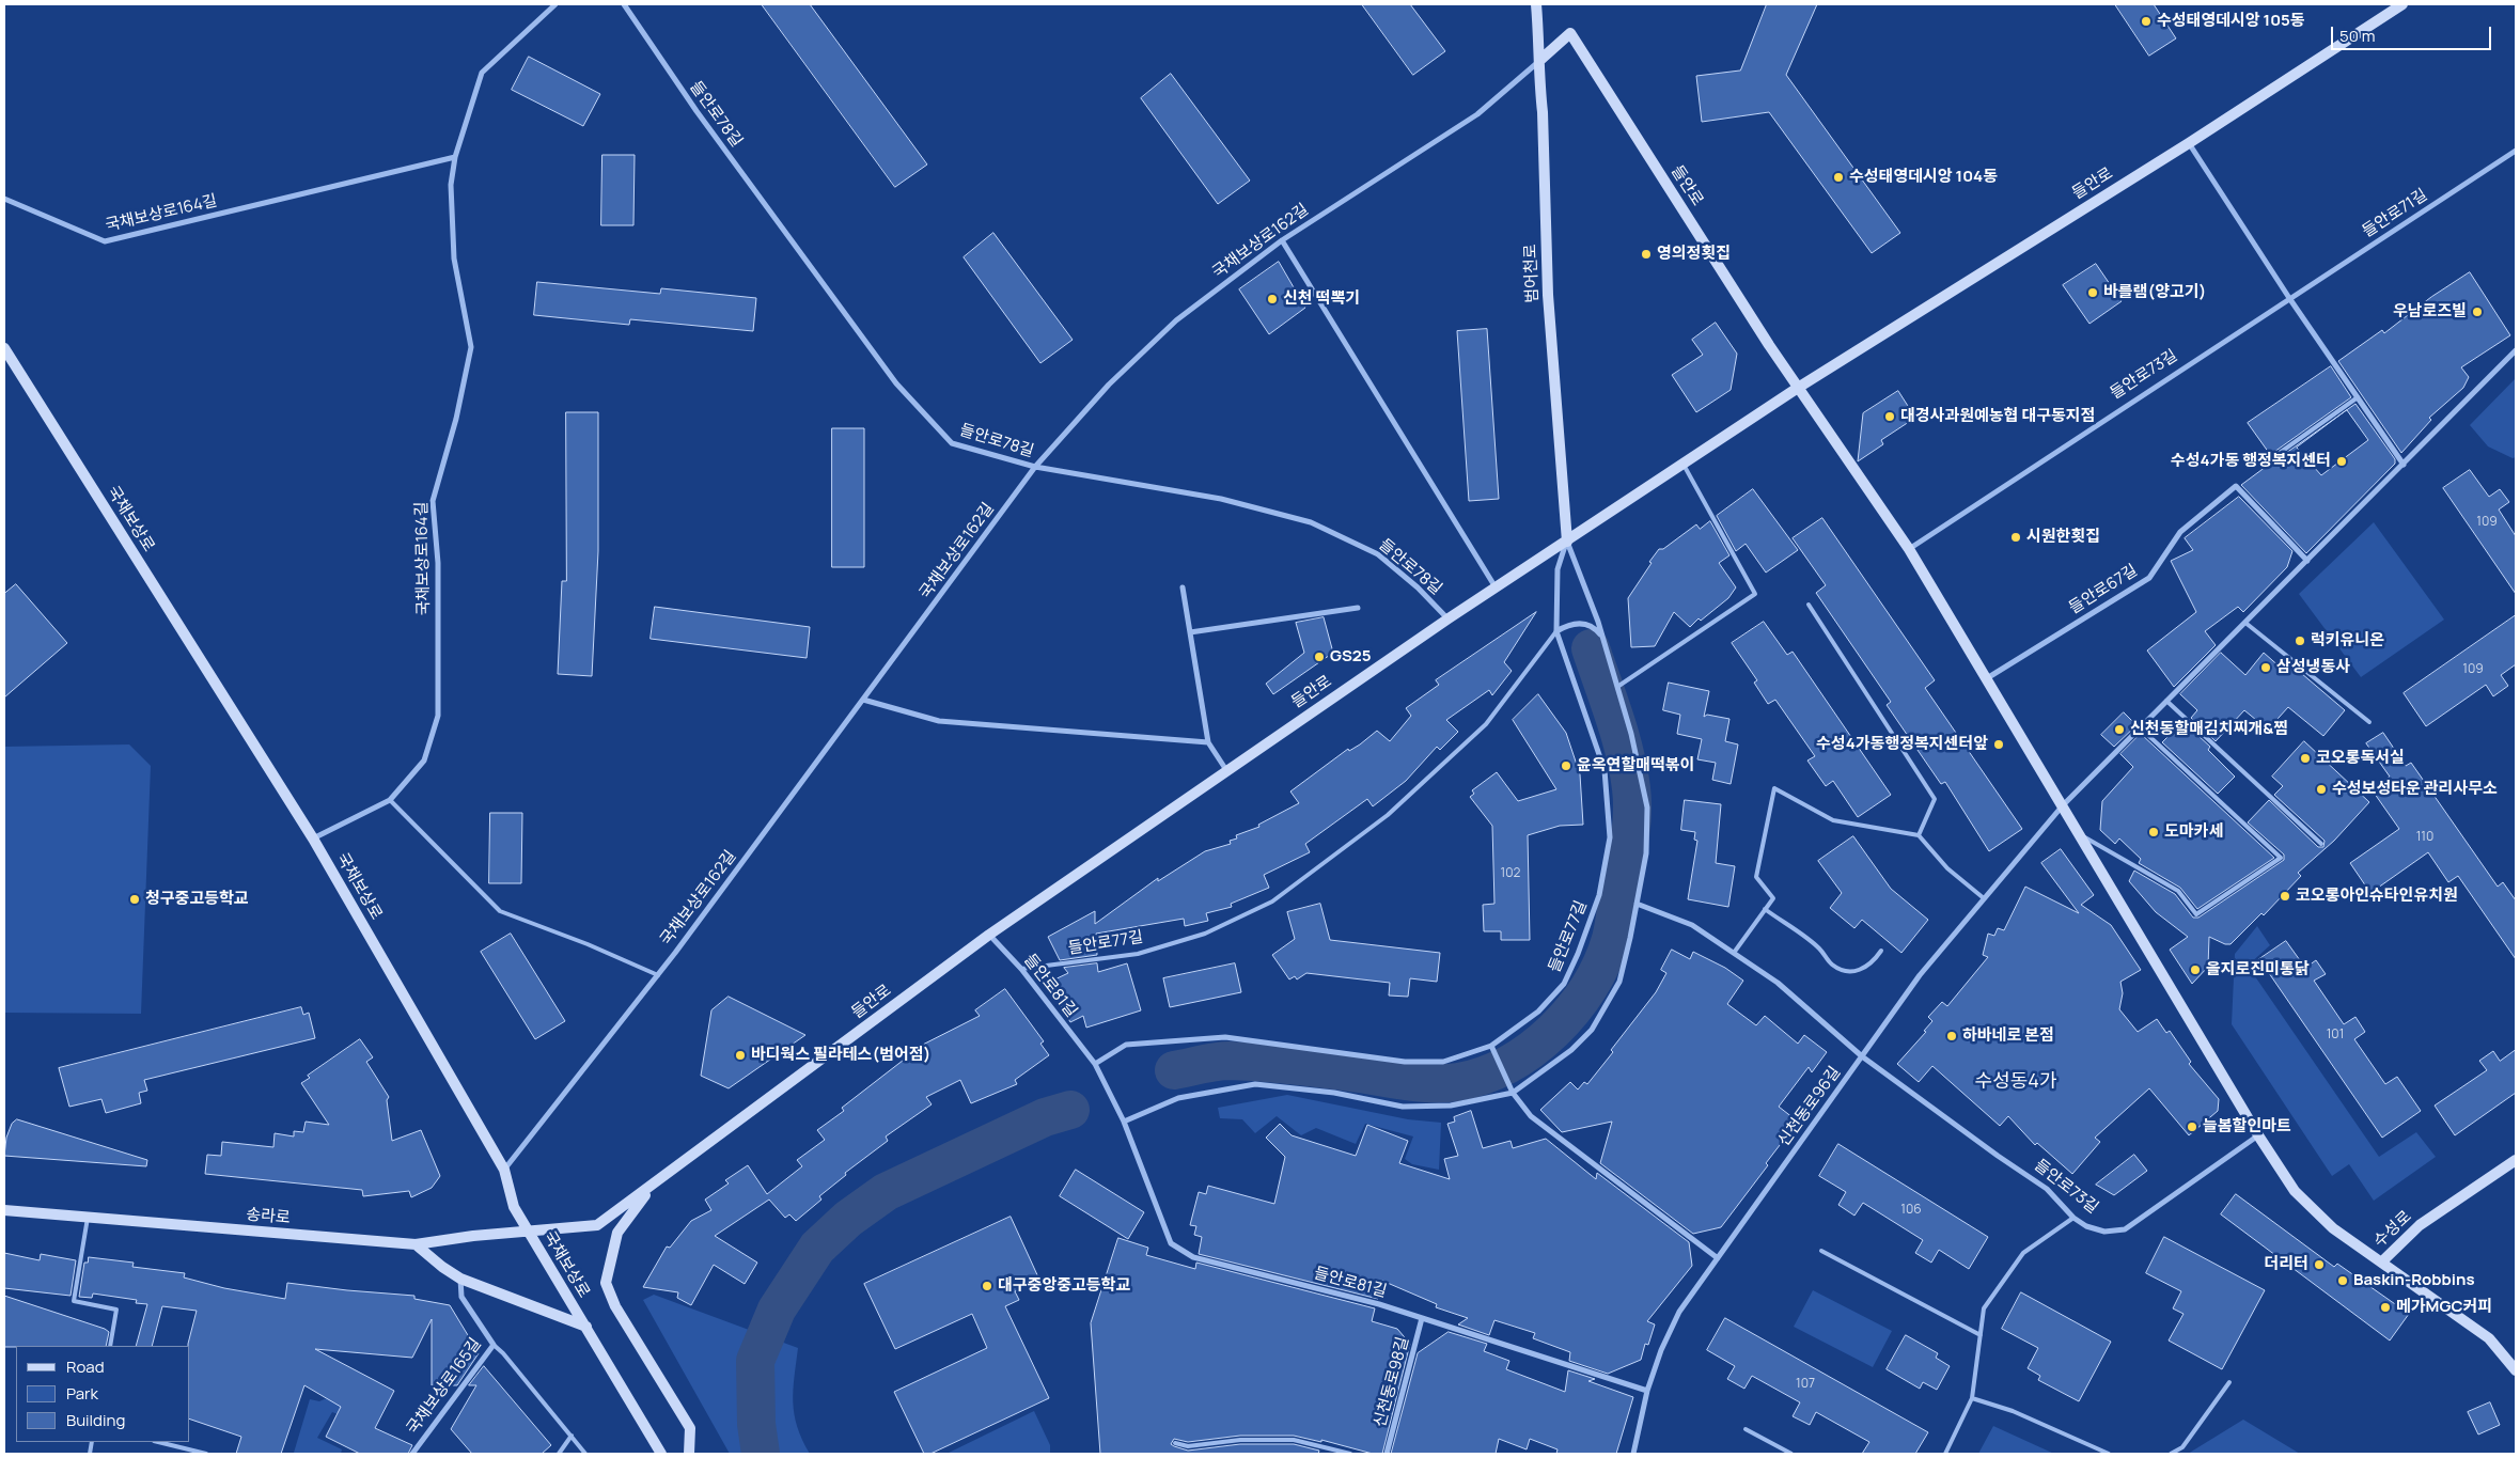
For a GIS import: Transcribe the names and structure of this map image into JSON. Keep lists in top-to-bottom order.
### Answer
{
  "streets": {
    "main road": [
      "들안로",
      "범어천로",
      "국채보상로",
      "송라로",
      "수성로"
    ],
    "street": [
      "들안로78길",
      "국채보상로164길",
      "들안로71길",
      "국채보상로162길",
      "들안로73길",
      "들안로67길",
      "들안로77길",
      "들안로81길",
      "신천동로96길",
      "신천동로98길",
      "국채보상로165길"
    ]
  },
  "crossings": [
    ["들안로78길", "들안로"],
    ["들안로78길", "국채보상로162길"],
    ["들안로", "국채보상로162길"],
    ["들안로", "범어천로"],
    ["들안로", "국채보상로"],
    ["들안로", "들안로77길"],
    ["들안로", "들안로81길"],
    ["들안로", "송라로"],
    ["국채보상로164길", "국채보상로"],
    ["들안로71길", "들안로73길"],
    ["국채보상로162길", "범어천로"],
    ["국채보상로162길", "국채보상로"],
    ["범어천로", "들안로77길"],
    ["들안로73길", "신천동로96길"],
    ["국채보상로", "송라로"],
    ["들안로77길", "들안로81길"],
    ["들안로81길", "신천동로96길"],
    ["들안로81길", "신천동로98길"]
  ],
  "districts": ["수성동4가"],
  "places": [
    "수성태영데시앙 105동",
    "수성태영데시앙 104동",
    "영의정횟집",
    "바를램(양고기)",
    "신천 떡뽁기",
    "우남로즈빌",
    "대경사과원예농협 대구동지점",
    "수성4가동 행정복지센터",
    "시원한횟집",
    "럭키유니온",
    "GS25",
    "삼성냉동사",
    "신천동할매김치찌개&찜",
    "수성4가동행정복지센터앞",
    "코오롱독서실",
    "윤옥연할매떡볶이",
    "수성보성타운 관리사무소",
    "도마카세",
    "코오롱아인슈타인유치원",
    "청구중고등학교",
    "을지로진미통닭",
    "하바네로 본점",
    "바디웍스 필라테스(범어점)",
    "늘봄할인마트",
    "더리터",
    "Baskin-Robbins",
    "대구중앙중고등학교",
    "메가MGC커피"
  ],
  "house_numbers": [
    "109",
    "109",
    "110",
    "102",
    "101",
    "106",
    "107"
  ],
  "legend": ["Road", "Park", "Building"],
  "scale_bar": "50 m"
}
